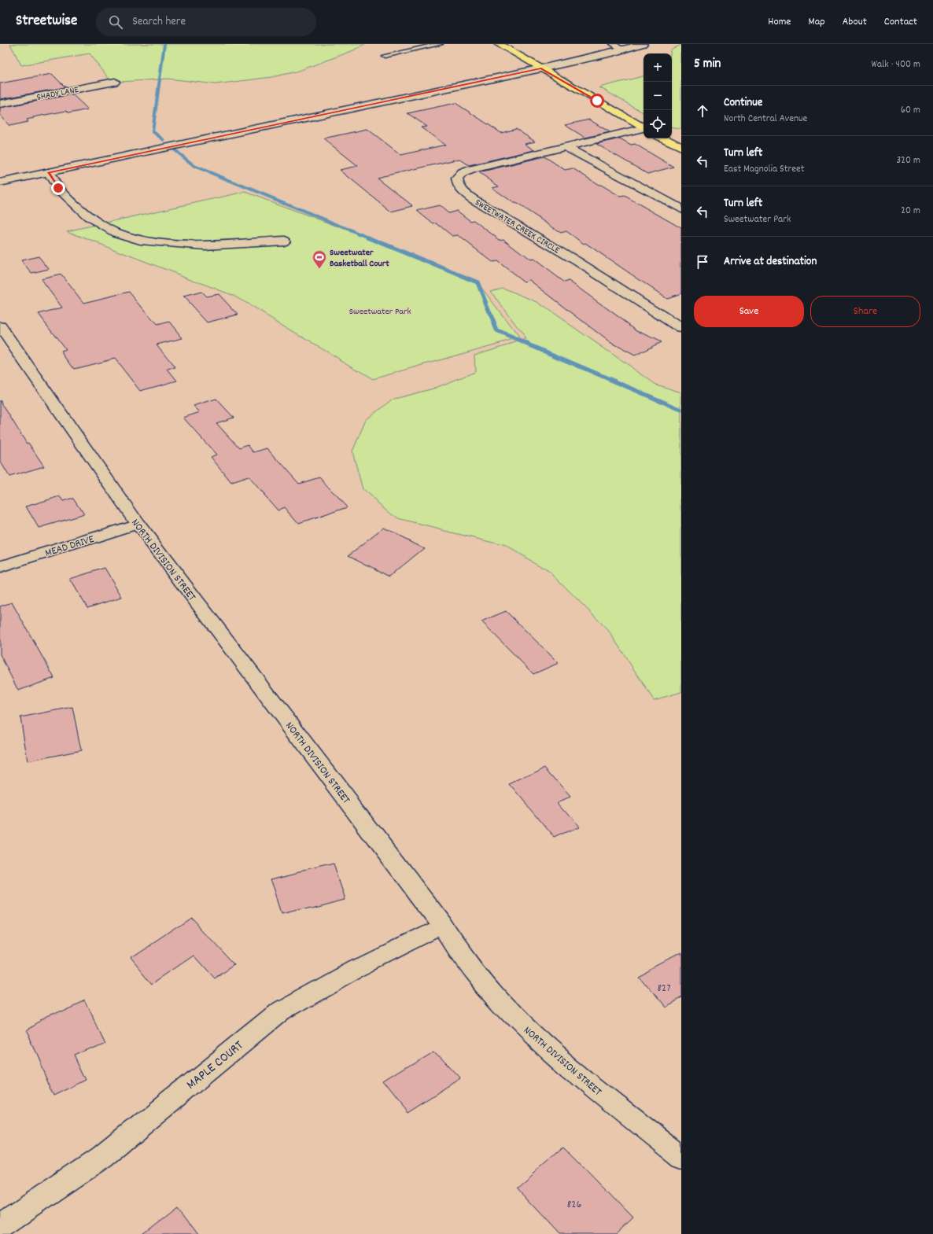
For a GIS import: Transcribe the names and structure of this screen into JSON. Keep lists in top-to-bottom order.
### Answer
{
  "streets": {
    "street": [
      "SHADY LANE",
      "SWEETWATER CREEK CIRCLE",
      "MEAD DRIVE",
      "NORTH DIVISION STREET",
      "MAPLE COURT"
    ]
  },
  "crossings": [
    ["MEAD DRIVE", "NORTH DIVISION STREET"],
    ["NORTH DIVISION STREET", "MAPLE COURT"]
  ],
  "parks": ["Sweetwater Park"],
  "places": {
    "sports": ["Sweetwater Basketball Court"]
  },
  "house_numbers": ["827", "826"],
  "page": {
    "header": "Streetwise",
    "search": "Search here",
    "nav": [
      "Home",
      "Map",
      "About",
      "Contact"
    ],
    "heading": ["5 min", "Walk · 400 m"],
    "map_buttons": ["+", "−"],
    "list": [
      ["Continue", "North Central Avenue", "60 m"],
      ["Turn left", "East Magnolia Street", "320 m"],
      ["Turn left", "Sweetwater Park", "20 m"],
      "Arrive at destination"
    ],
    "buttons": ["Save", "Share"]
  }
}
